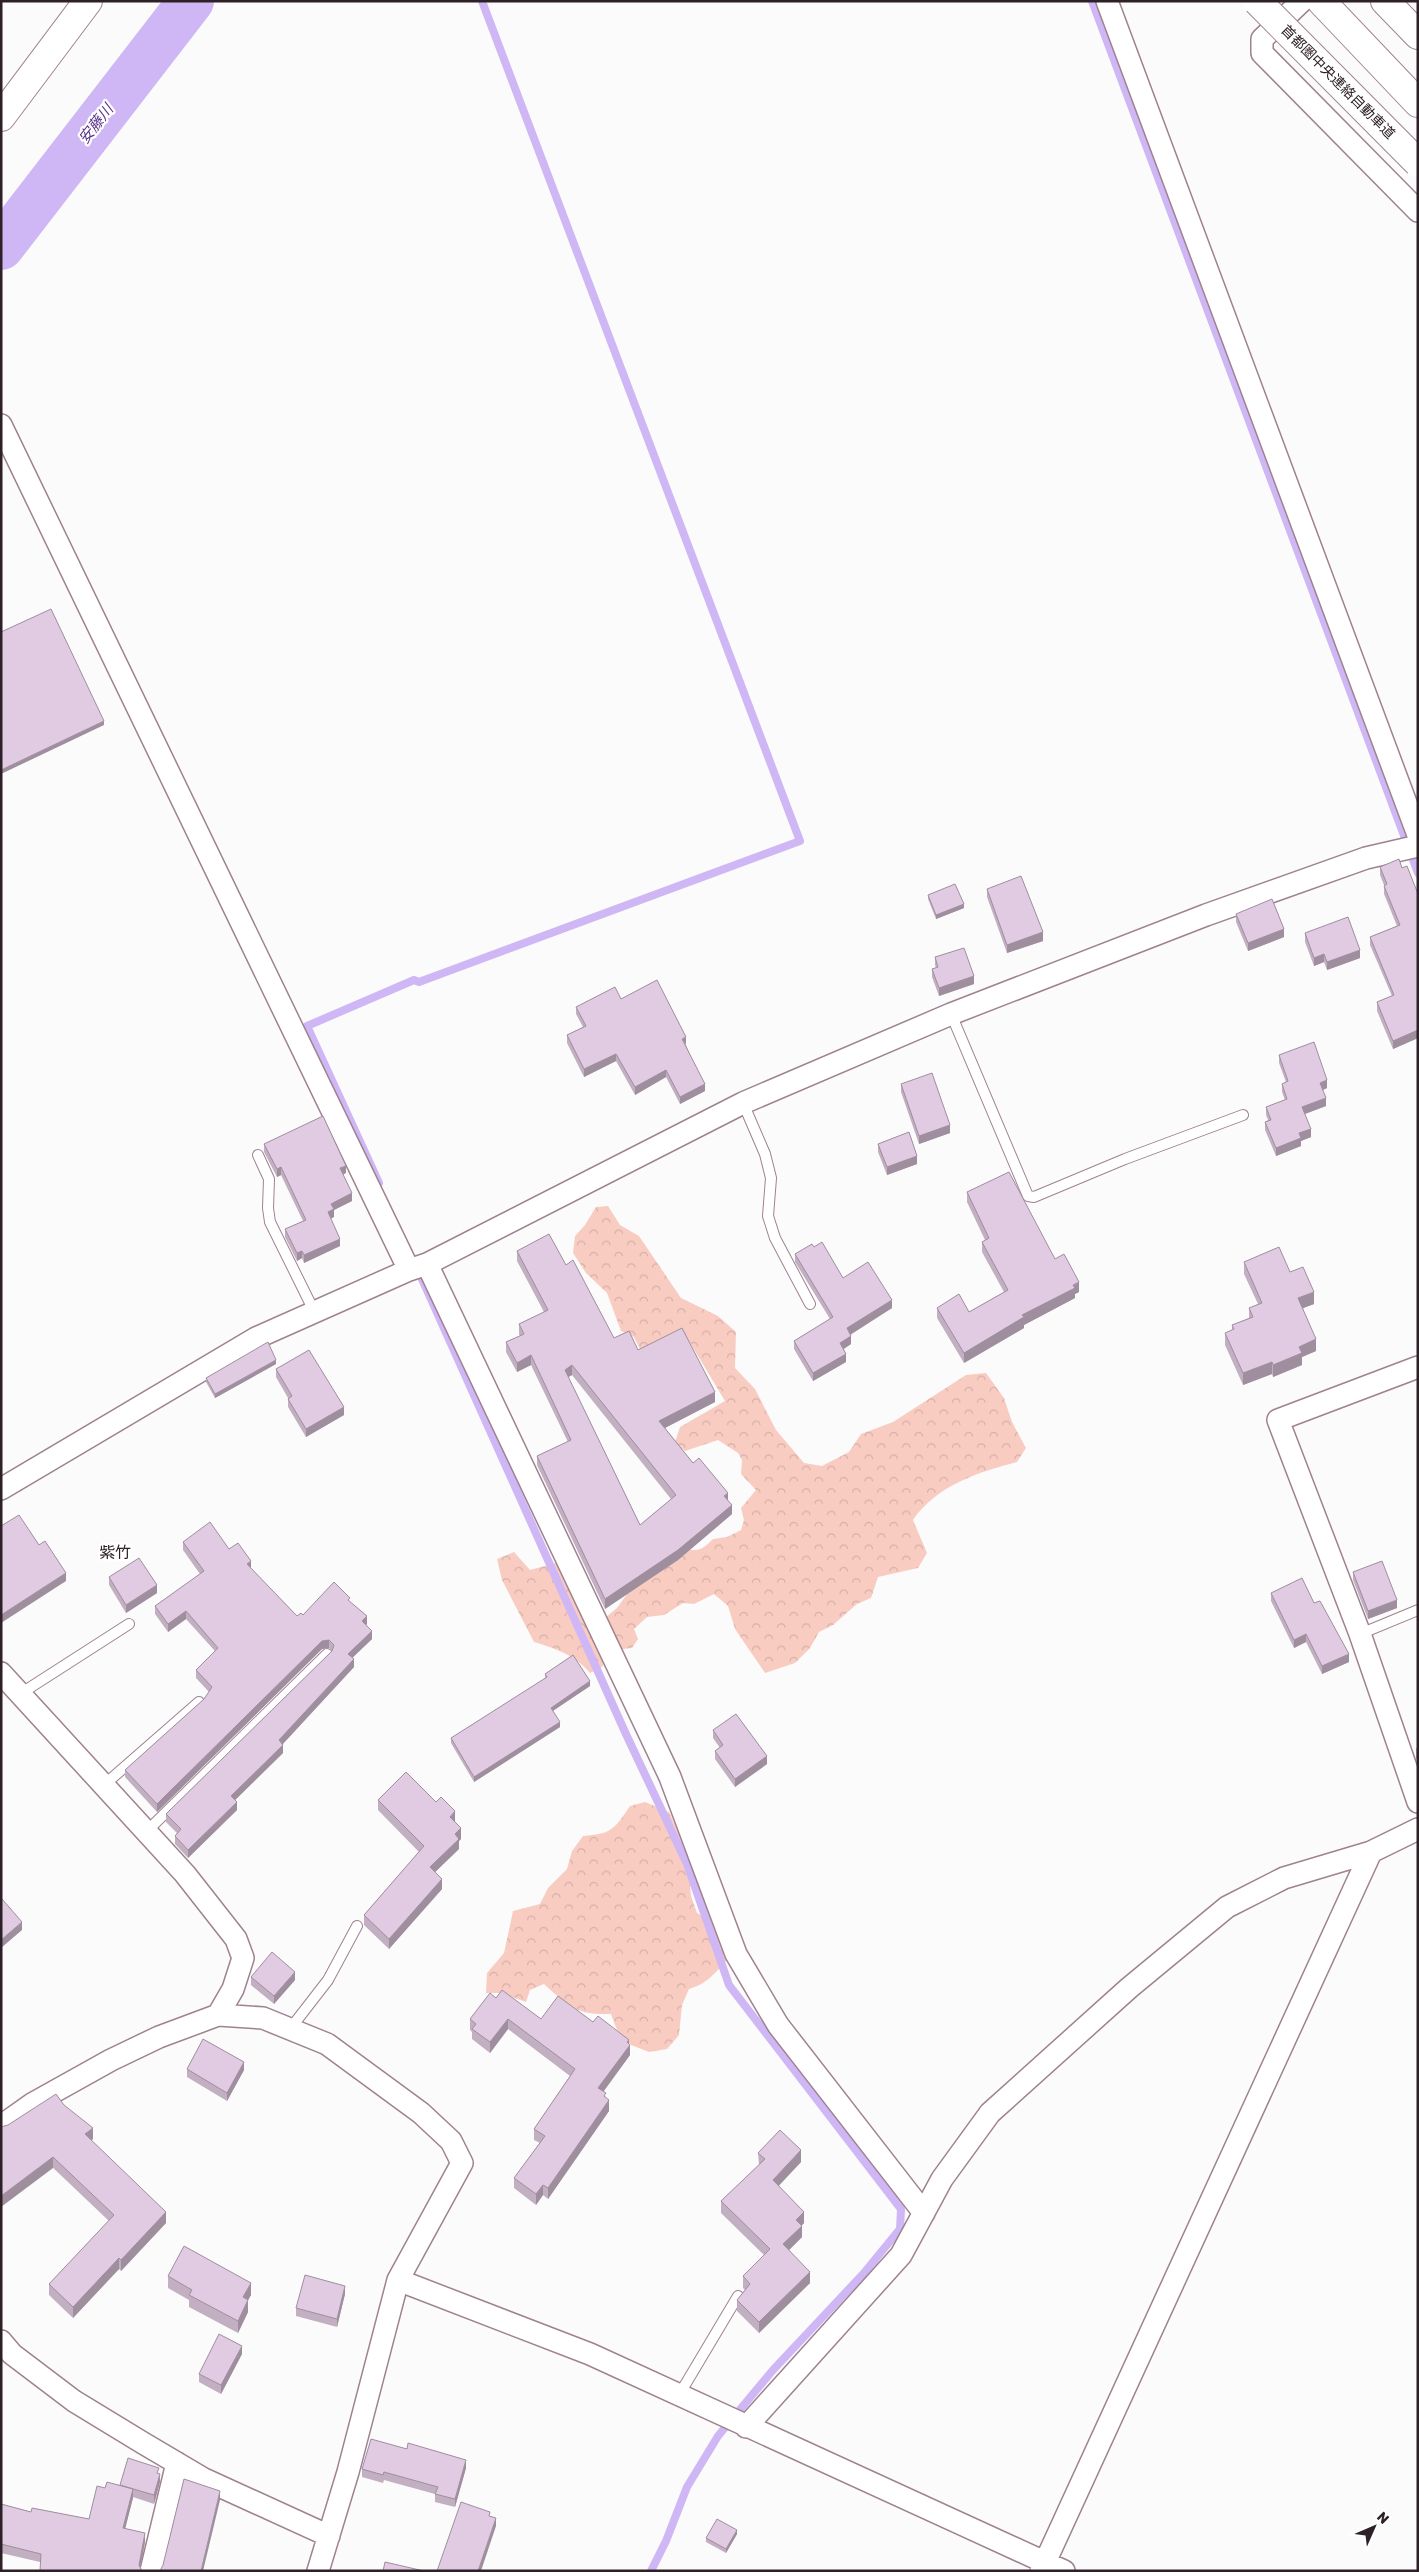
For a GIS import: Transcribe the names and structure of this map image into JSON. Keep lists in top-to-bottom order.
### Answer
{
  "streets": {
    "main road": ["首都圏中央連絡自動車道"]
  },
  "districts": ["紫竹"],
  "water": ["安藤川"],
  "north": "top right"
}
